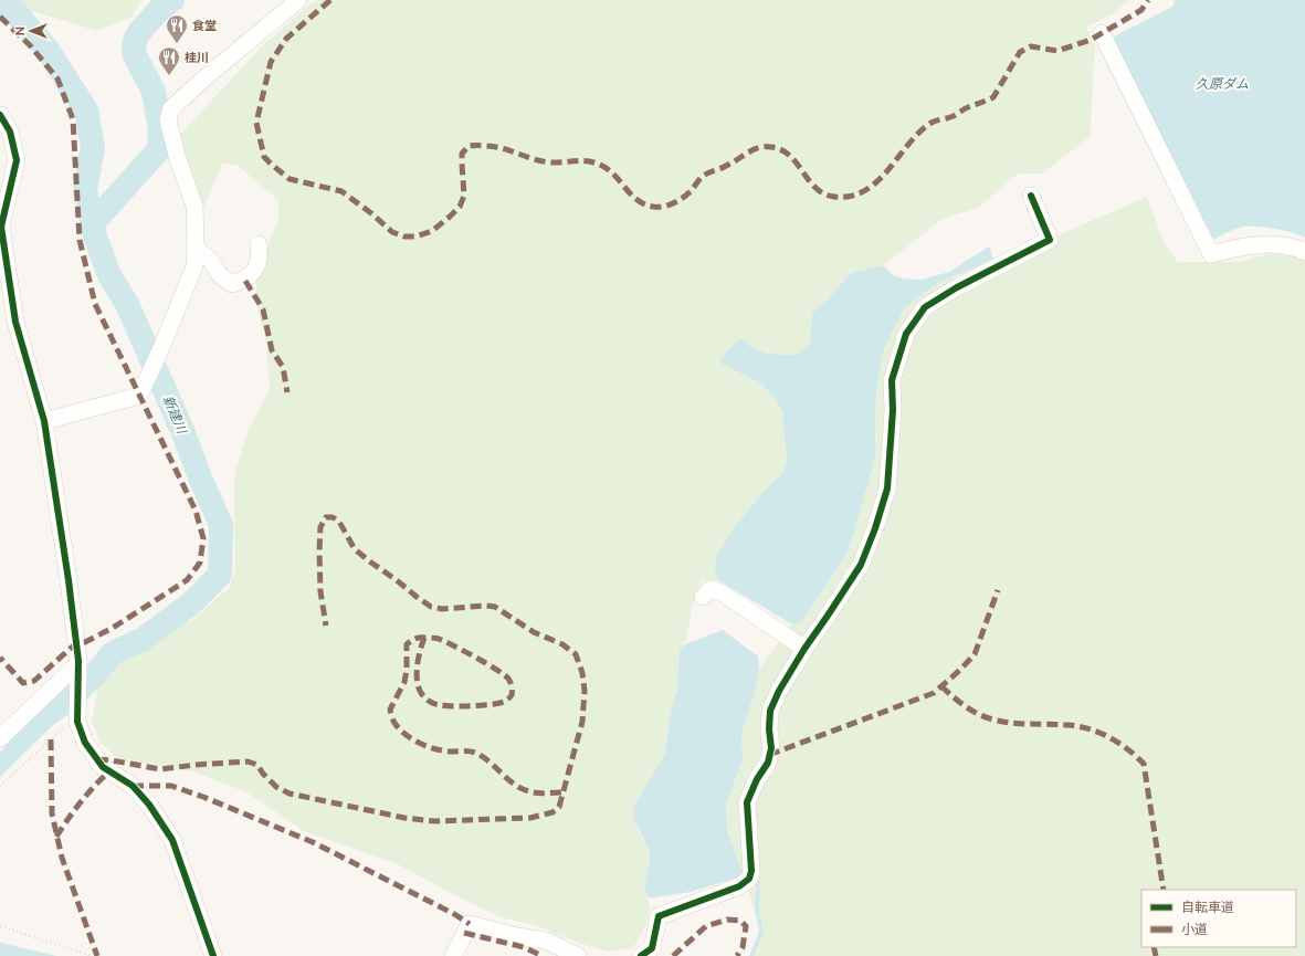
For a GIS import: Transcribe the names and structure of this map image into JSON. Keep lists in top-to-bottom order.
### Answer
{
  "water": ["久原ダム", "新建川"],
  "places": {
    "restaurant": ["食堂", "桂川"]
  },
  "legend": ["自転車道", "小道"],
  "north": "left"
}
